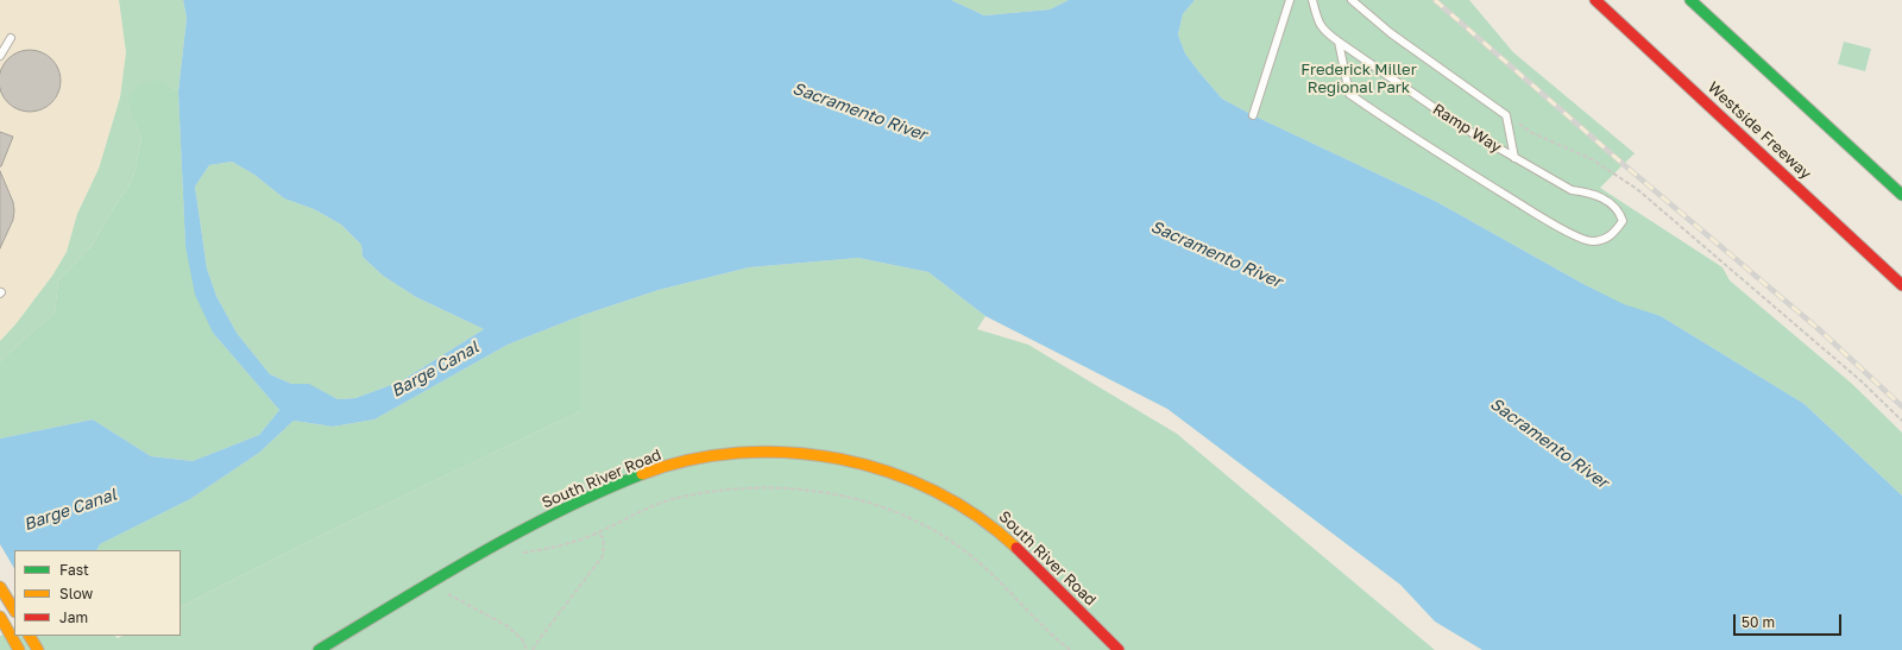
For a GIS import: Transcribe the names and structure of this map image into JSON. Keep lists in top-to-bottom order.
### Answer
{
  "streets": {
    "main road": ["Westside Freeway", "South River Road"],
    "lane": ["Ramp Way"]
  },
  "water": ["Sacramento River", "Barge Canal"],
  "parks": ["Frederick Miller Regional Park"],
  "legend": ["Fast", "Slow", "Jam"],
  "scale_bar": "50 m"
}
